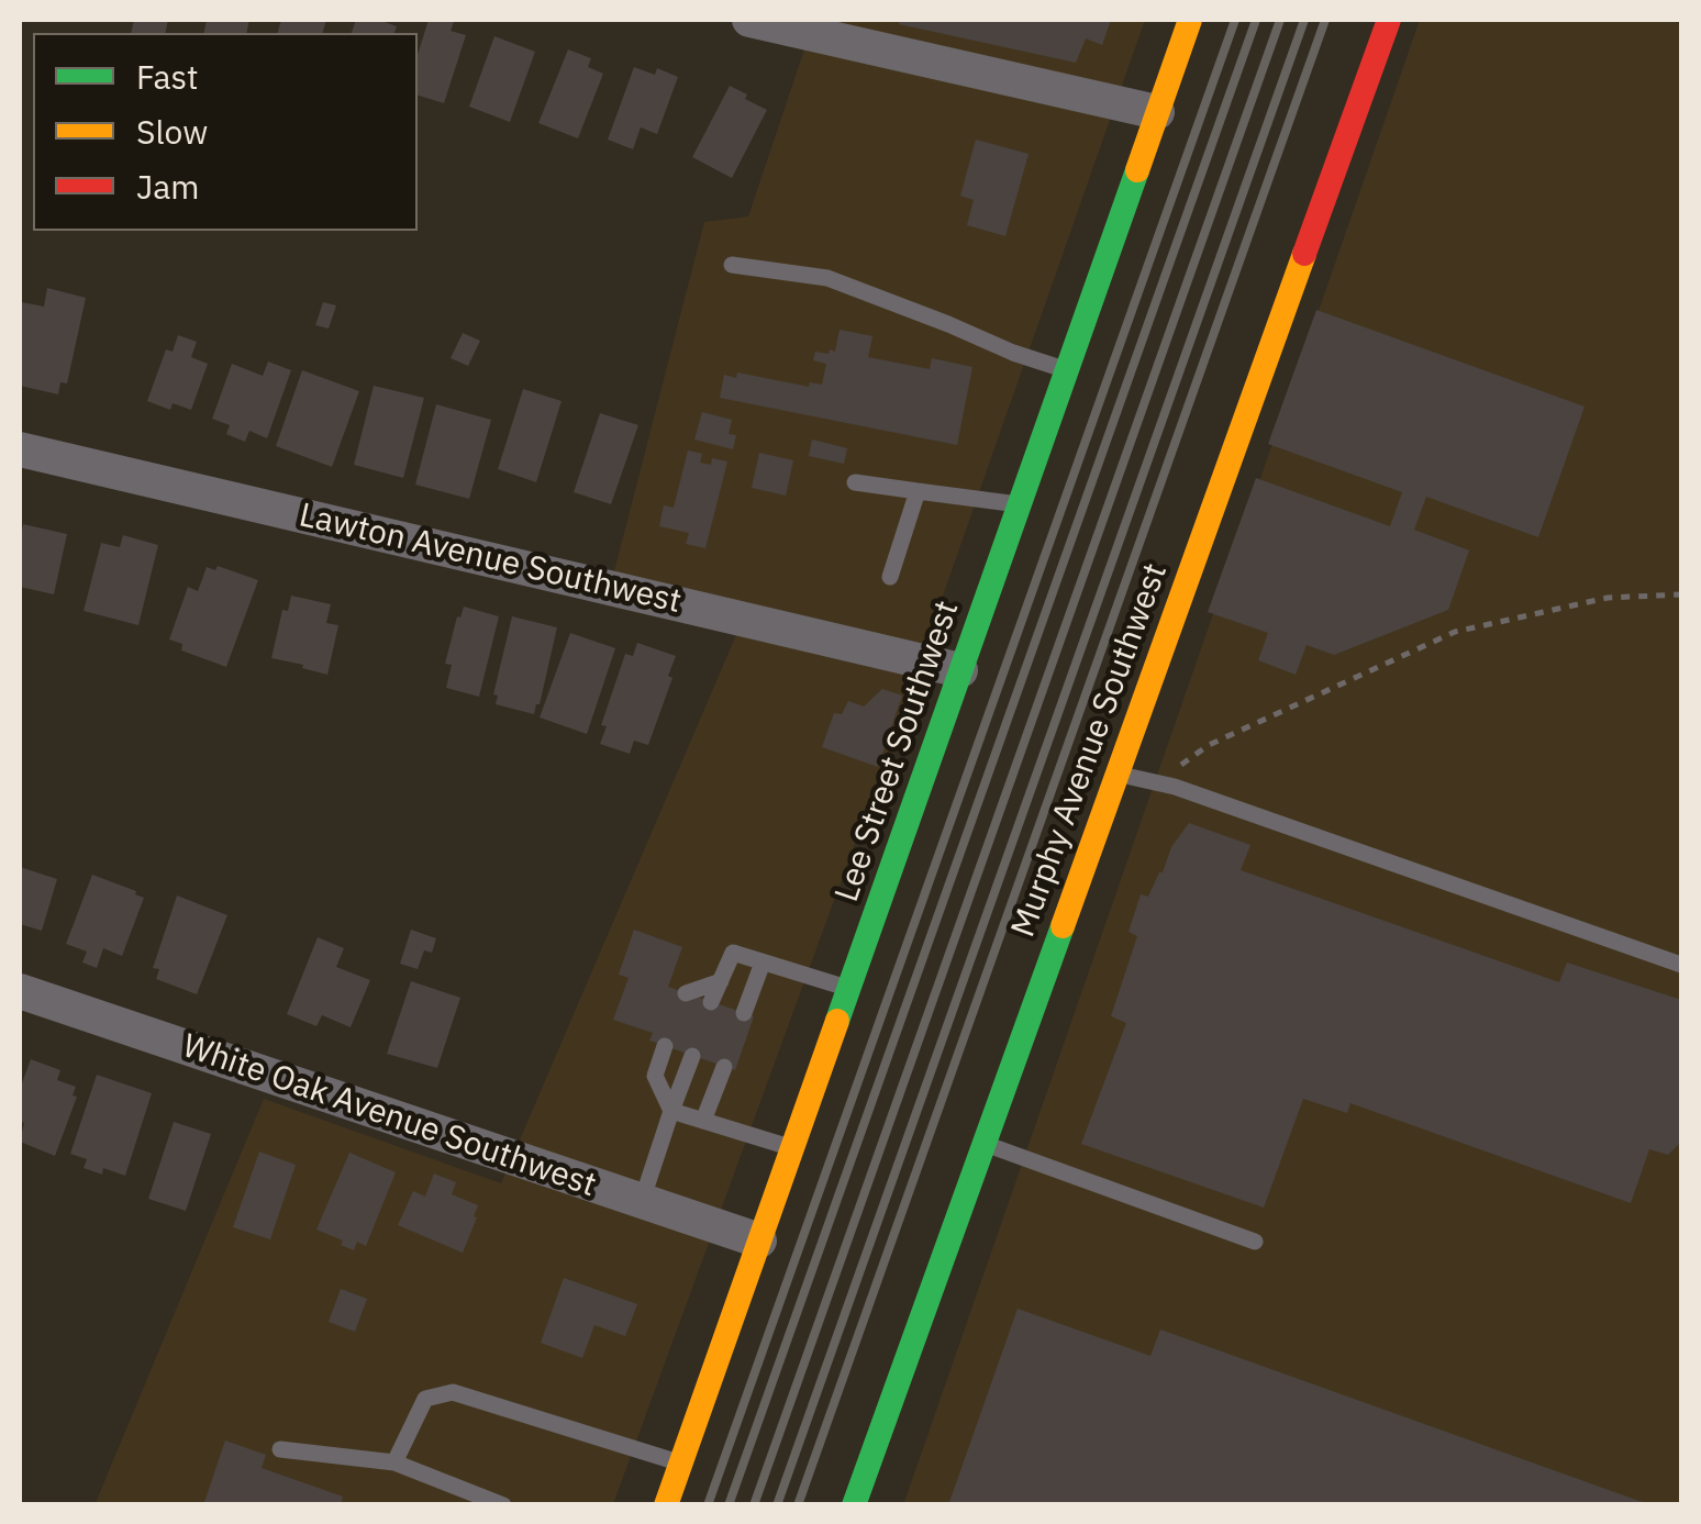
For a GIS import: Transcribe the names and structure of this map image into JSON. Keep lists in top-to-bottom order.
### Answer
{
  "streets": {
    "main road": ["Murphy Avenue Southwest", "Lee Street Southwest"],
    "street": ["Lawton Avenue Southwest", "White Oak Avenue Southwest"]
  },
  "crossings": [
    ["Lawton Avenue Southwest", "Lee Street Southwest"],
    ["Lee Street Southwest", "White Oak Avenue Southwest"]
  ],
  "legend": ["Fast", "Slow", "Jam"]
}
